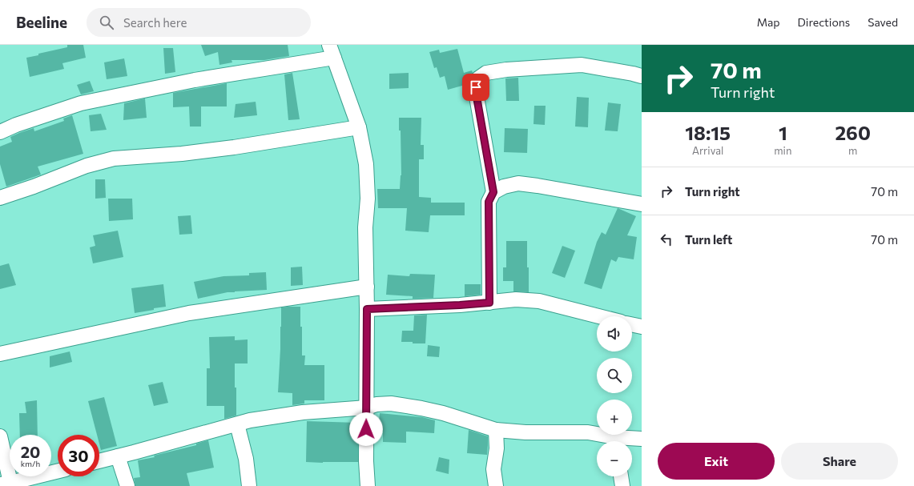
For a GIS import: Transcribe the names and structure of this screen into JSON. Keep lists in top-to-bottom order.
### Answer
{
  "page": {
    "header": "Beeline",
    "search": "Search here",
    "nav": ["Map", "Directions", "Saved"],
    "turn": ["70 m", "Turn right"],
    "eta": [
      "18:15",
      "Arrival",
      "1",
      "min",
      "260",
      "m"
    ],
    "list": [
      {
        "name": "Turn right",
        "value": "70 m"
      },
      {
        "name": "Turn left",
        "value": "70 m"
      }
    ],
    "map_buttons": ["+", "−"],
    "speed": "20 km/h",
    "limit": "30",
    "buttons": ["Exit", "Share"]
  }
}
